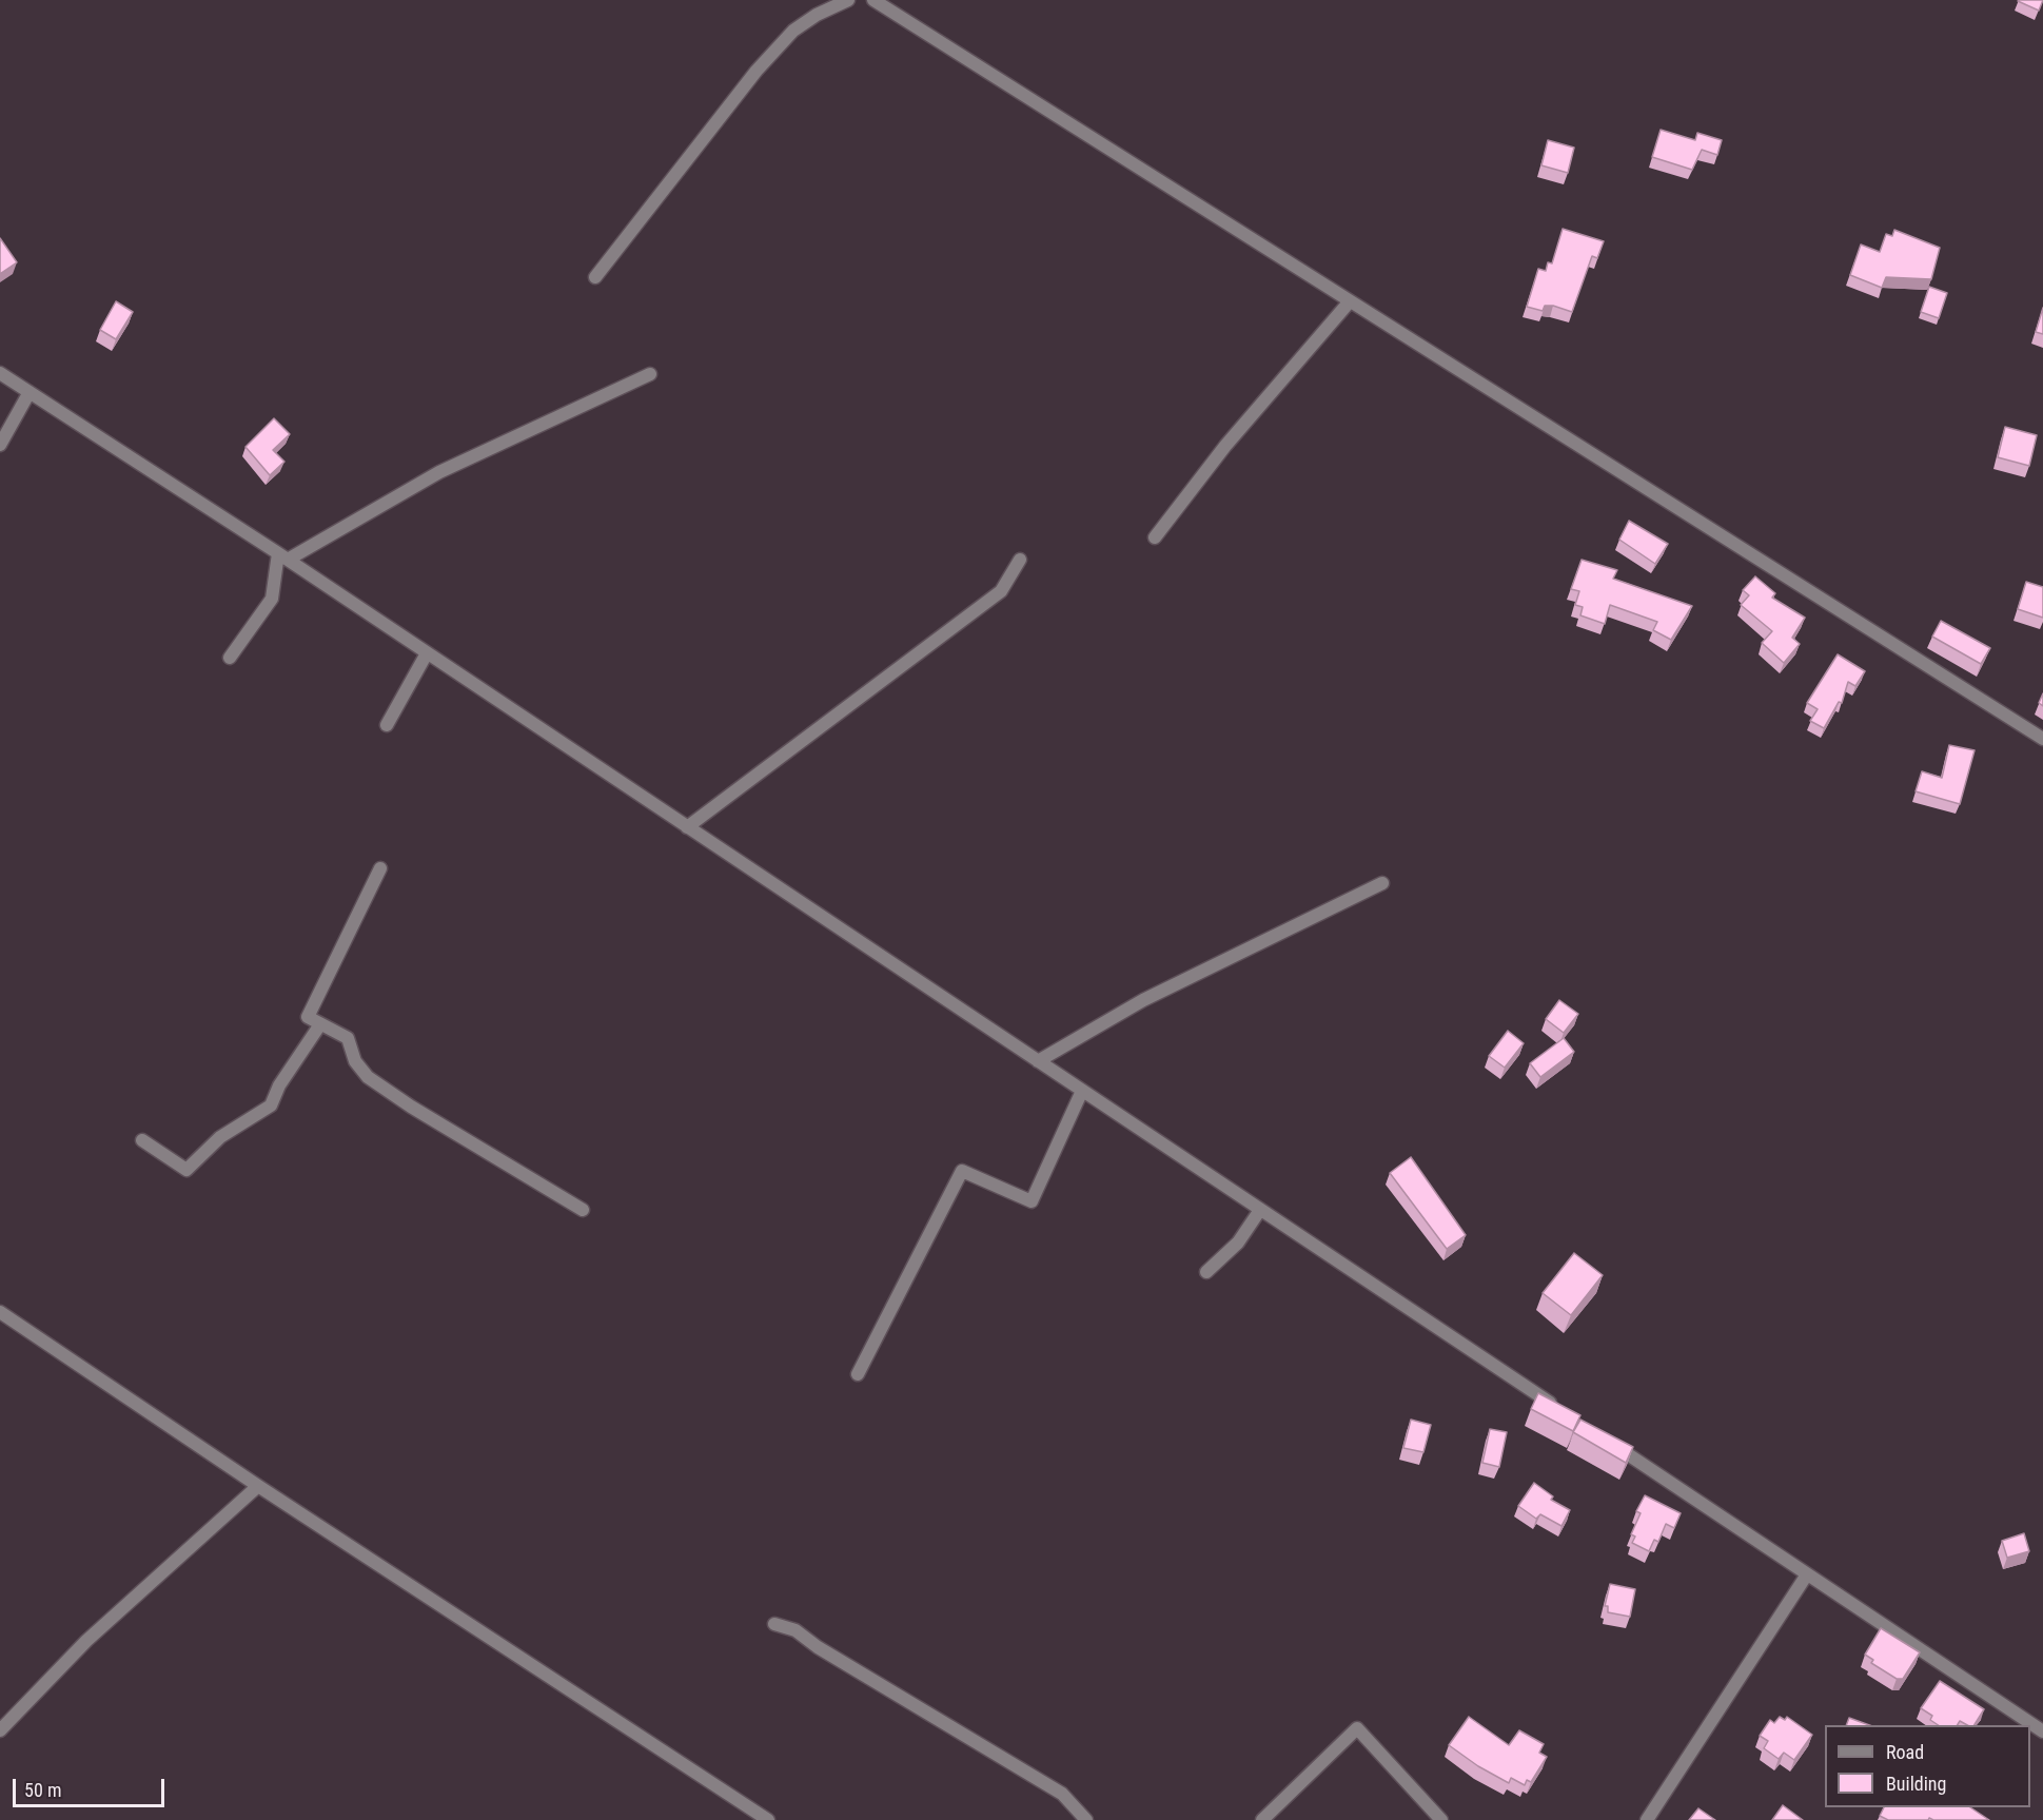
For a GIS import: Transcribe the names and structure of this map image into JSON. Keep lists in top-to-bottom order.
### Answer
{
  "legend": ["Road", "Building"],
  "scale_bar": "50 m"
}
